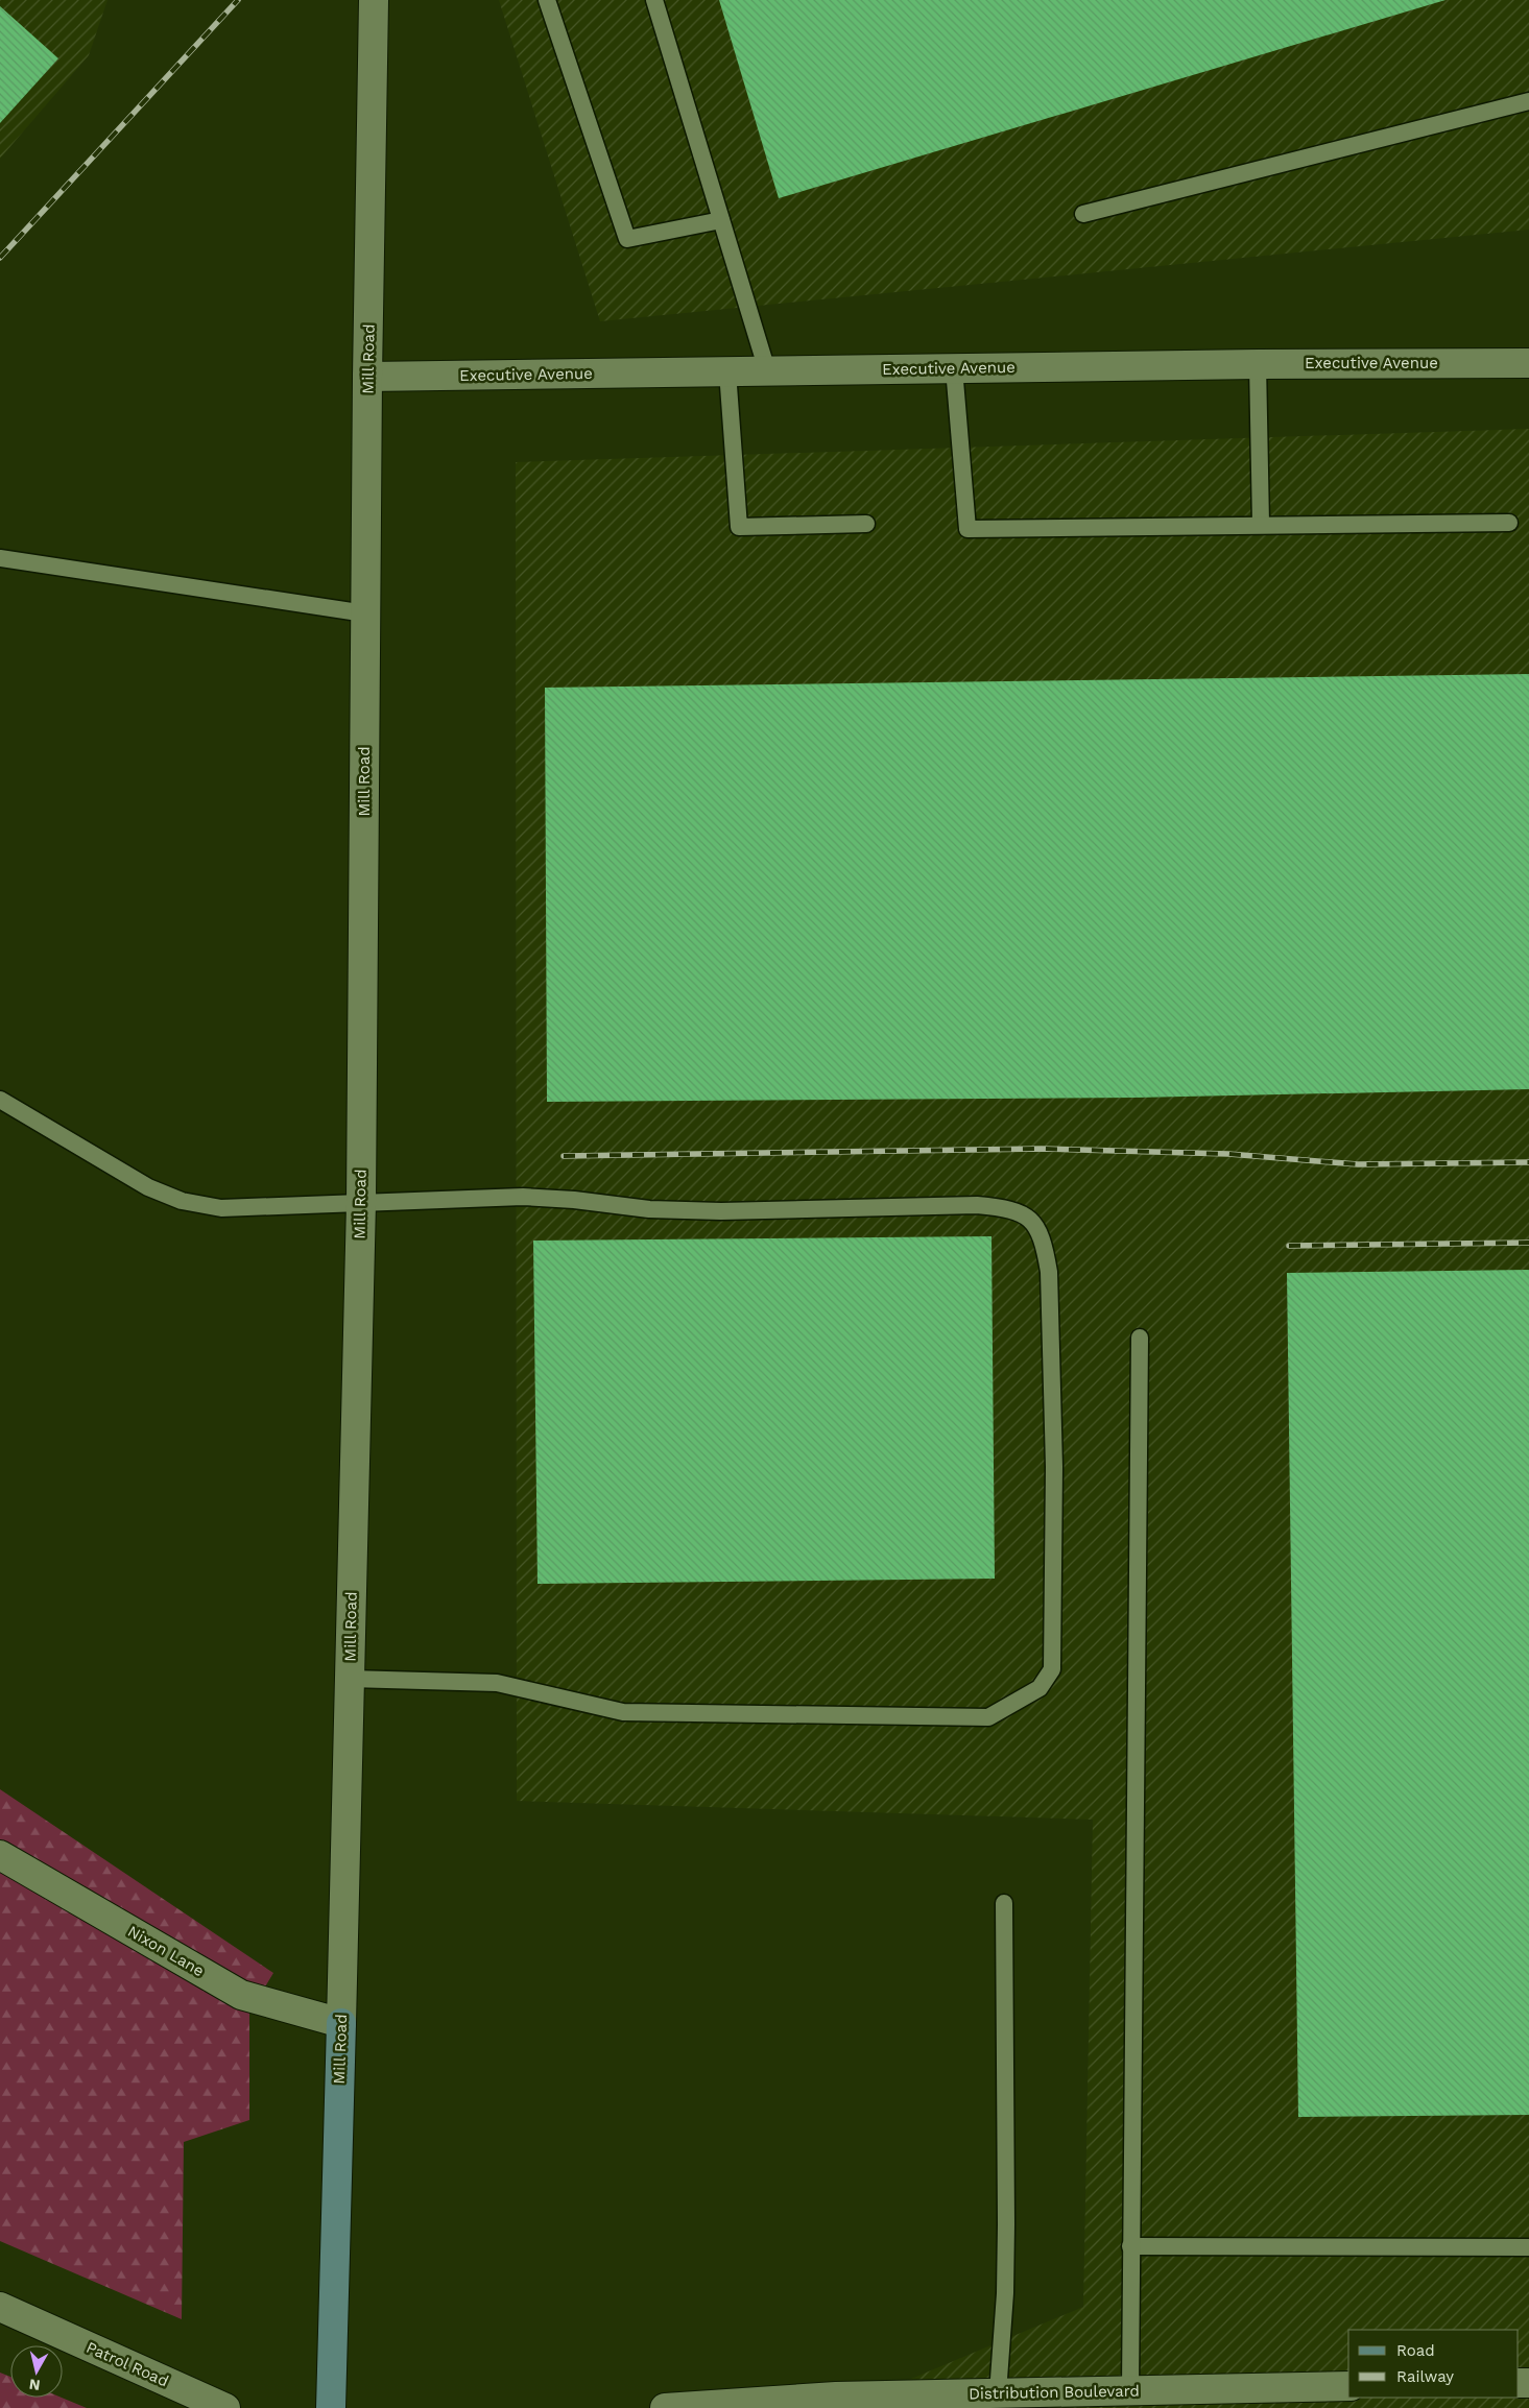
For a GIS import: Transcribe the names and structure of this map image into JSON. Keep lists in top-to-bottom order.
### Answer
{
  "streets": {
    "street": [
      "Mill Road",
      "Executive Avenue",
      "Nixon Lane",
      "Patrol Road",
      "Distribution Boulevard"
    ]
  },
  "crossings": [
    ["Mill Road", "Executive Avenue"],
    ["Mill Road", "Nixon Lane"]
  ],
  "legend": ["Road", "Railway"],
  "north": "bottom"
}
